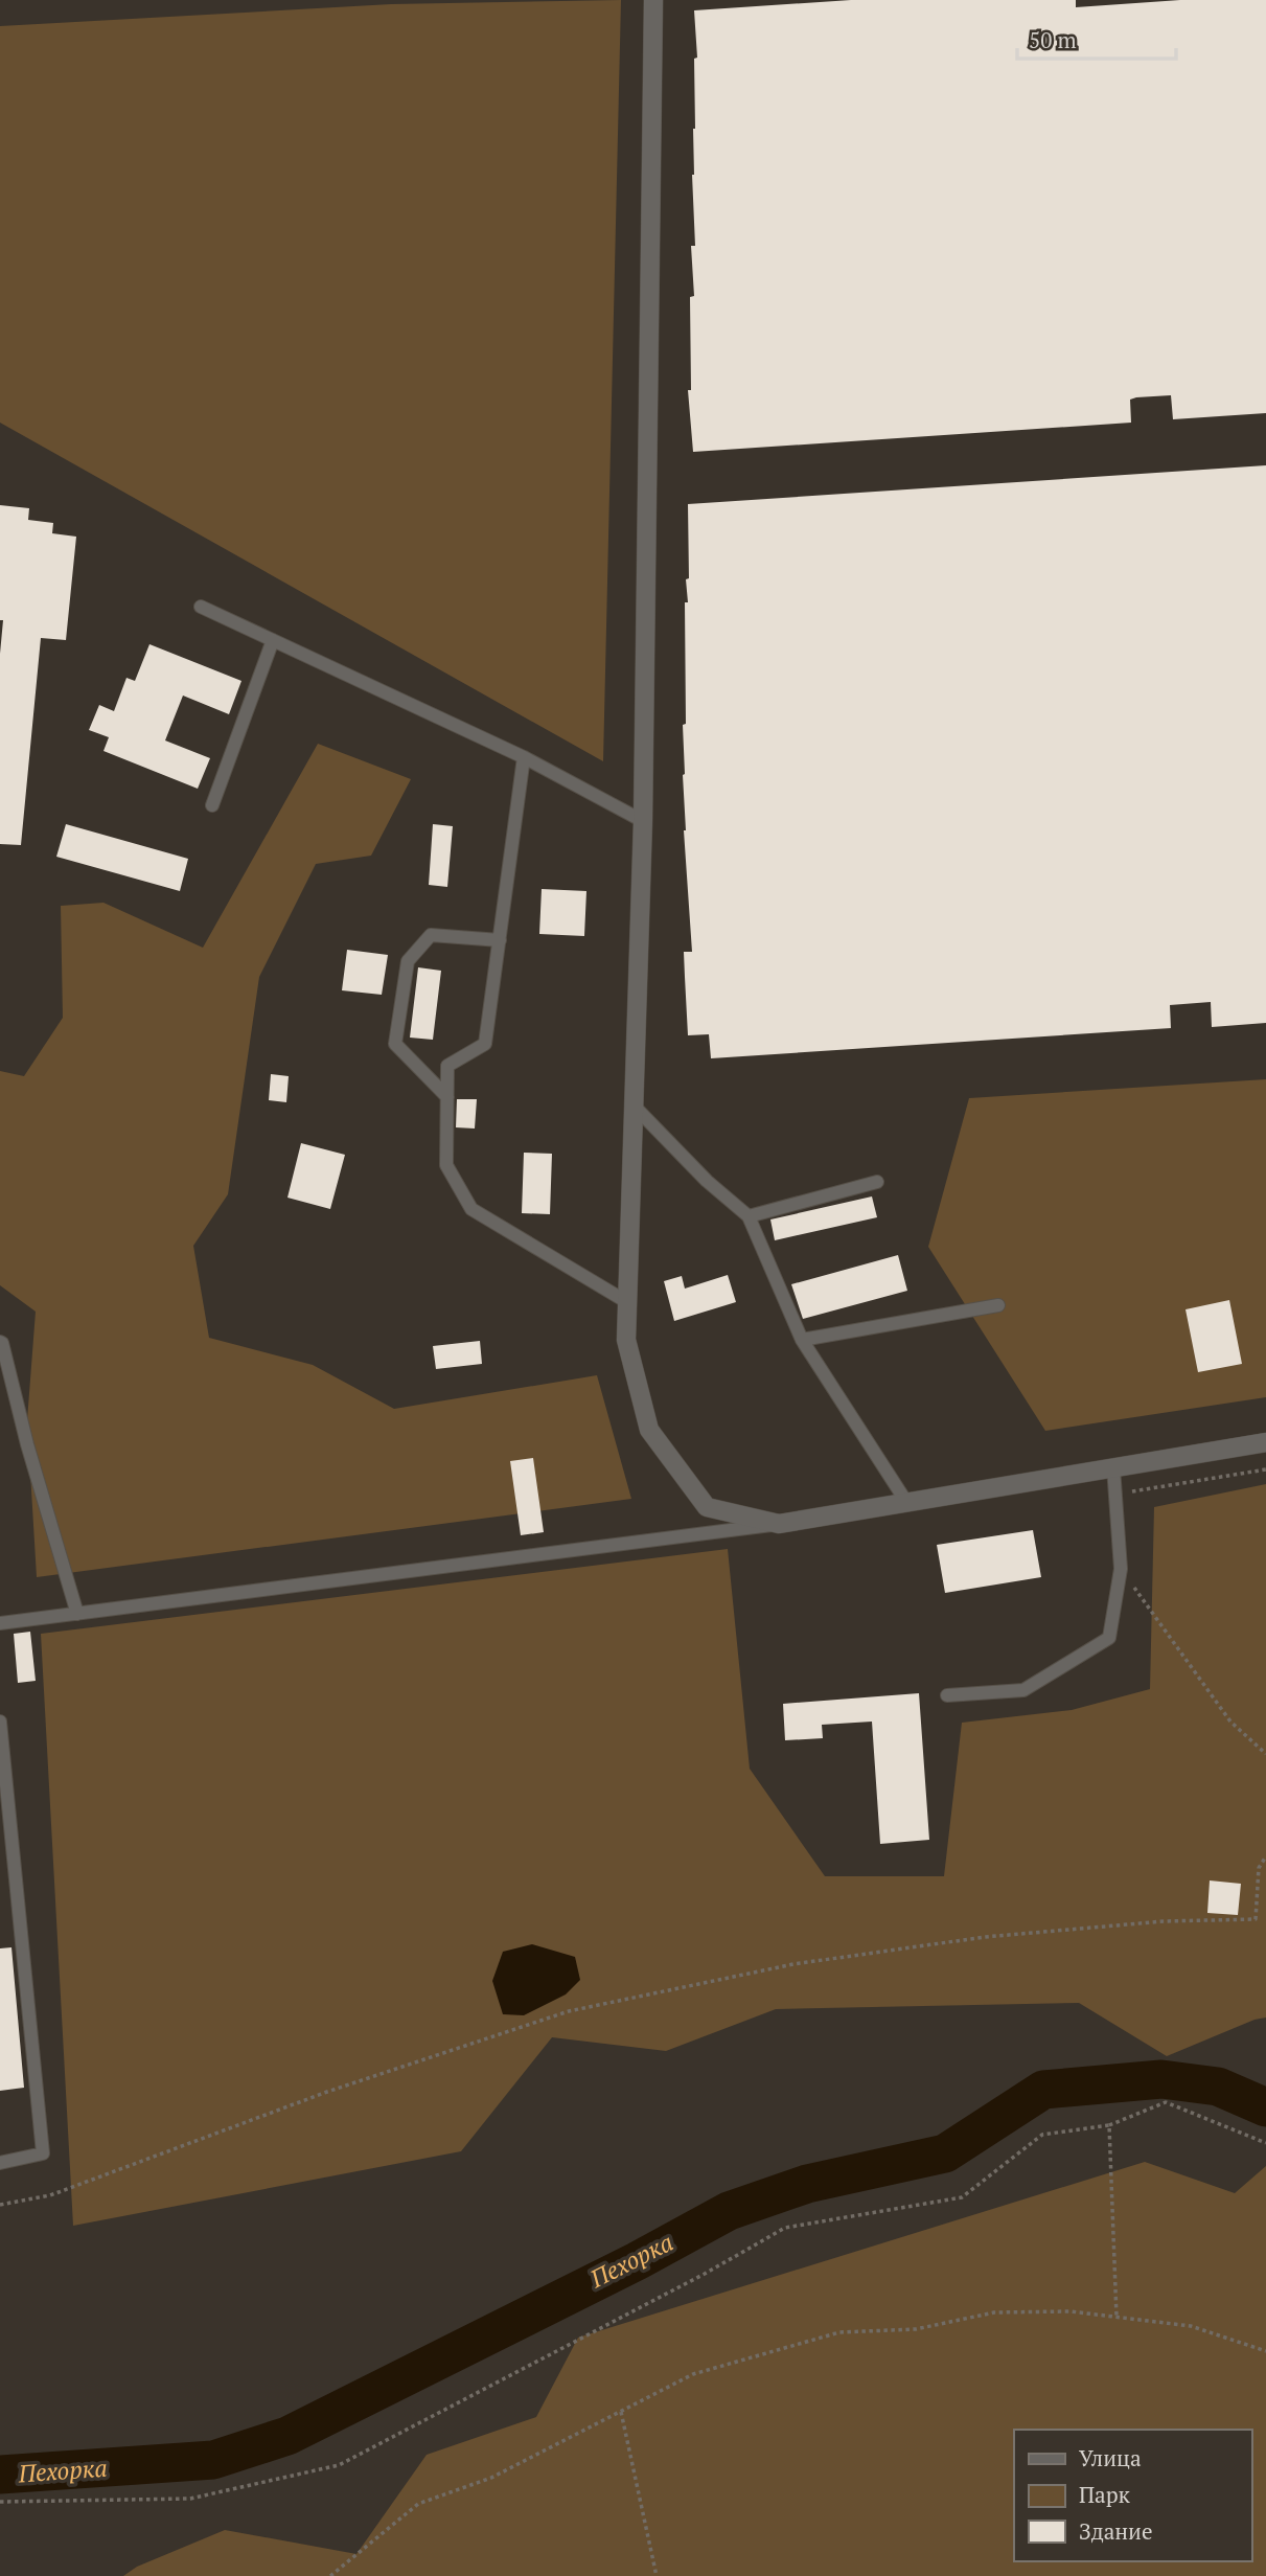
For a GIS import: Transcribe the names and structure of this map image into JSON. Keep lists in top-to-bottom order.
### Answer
{
  "water": ["Пехорка"],
  "legend": ["Улица", "Парк", "Здание"],
  "scale_bar": "50 m"
}
